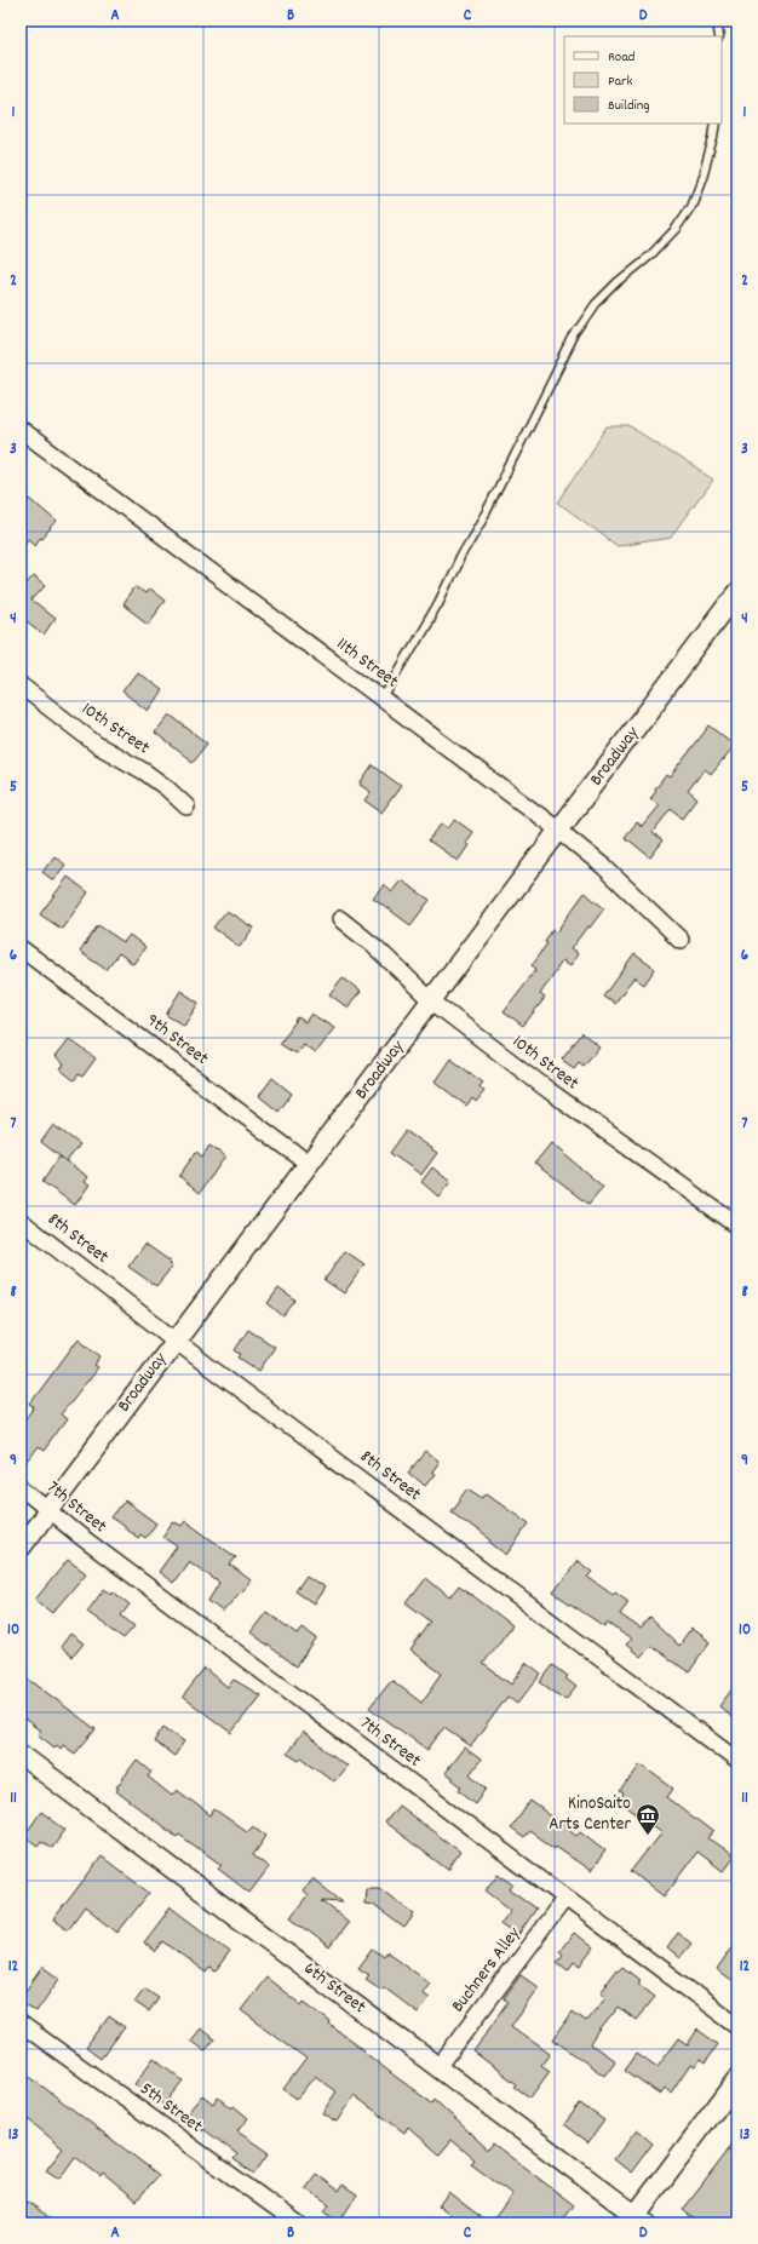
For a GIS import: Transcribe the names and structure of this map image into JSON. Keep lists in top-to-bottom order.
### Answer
{
  "streets": {
    "street": [
      "11th Street",
      "10th Street",
      "Broadway",
      "9th Street",
      "8th Street",
      "7th Street",
      "Buchners Alley",
      "6th Street",
      "5th Street"
    ]
  },
  "crossings": [
    ["11th Street", "Broadway"],
    ["10th Street", "Broadway"],
    ["Broadway", "9th Street"],
    ["Broadway", "8th Street"],
    ["Broadway", "7th Street"],
    ["7th Street", "Buchners Alley"],
    ["Buchners Alley", "6th Street"]
  ],
  "places": {
    "museum": ["KinoSaito Arts Center"]
  },
  "legend": ["Road", "Park", "Building"],
  "grid": {
    "columns": [
      "A",
      "B",
      "C",
      "D"
    ],
    "rows": [
      "1",
      "2",
      "3",
      "4",
      "5",
      "6",
      "7",
      "8",
      "9",
      "10",
      "11",
      "12",
      "13"
    ]
  }
}
